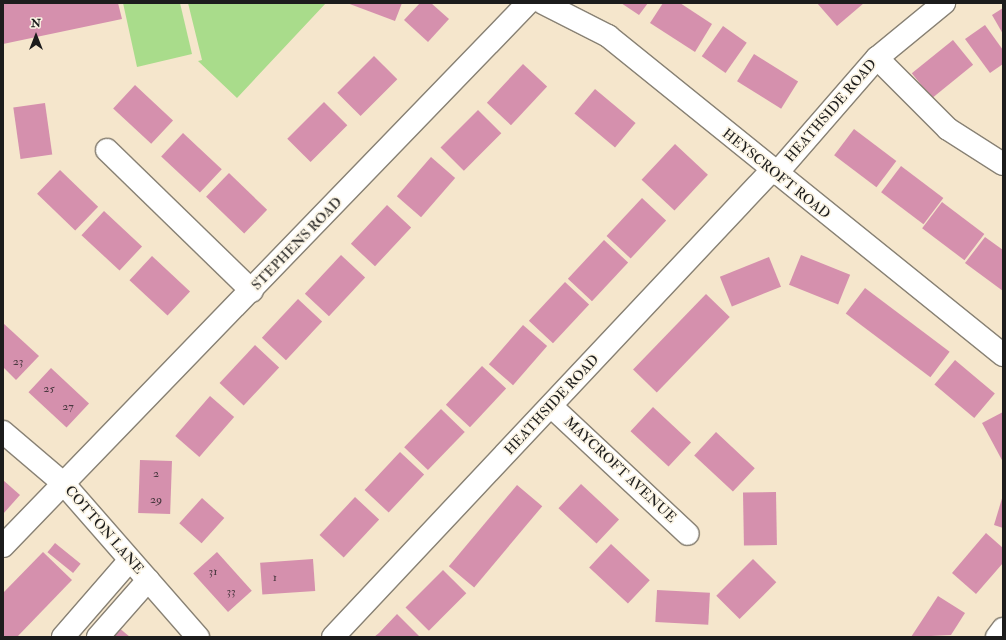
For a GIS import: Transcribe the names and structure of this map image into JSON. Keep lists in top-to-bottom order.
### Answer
{
  "streets": {
    "street": [
      "HEATHSIDE ROAD",
      "HEYSCROFT ROAD",
      "STEPHENS ROAD",
      "MAYCROFT AVENUE",
      "COTTON LANE"
    ]
  },
  "crossings": [
    ["HEATHSIDE ROAD", "HEYSCROFT ROAD"],
    ["HEATHSIDE ROAD", "MAYCROFT AVENUE"],
    ["STEPHENS ROAD", "COTTON LANE"]
  ],
  "house_numbers": [
    "23",
    "25",
    "27",
    "2",
    "29",
    "31",
    "1",
    "33"
  ],
  "north": "top"
}
